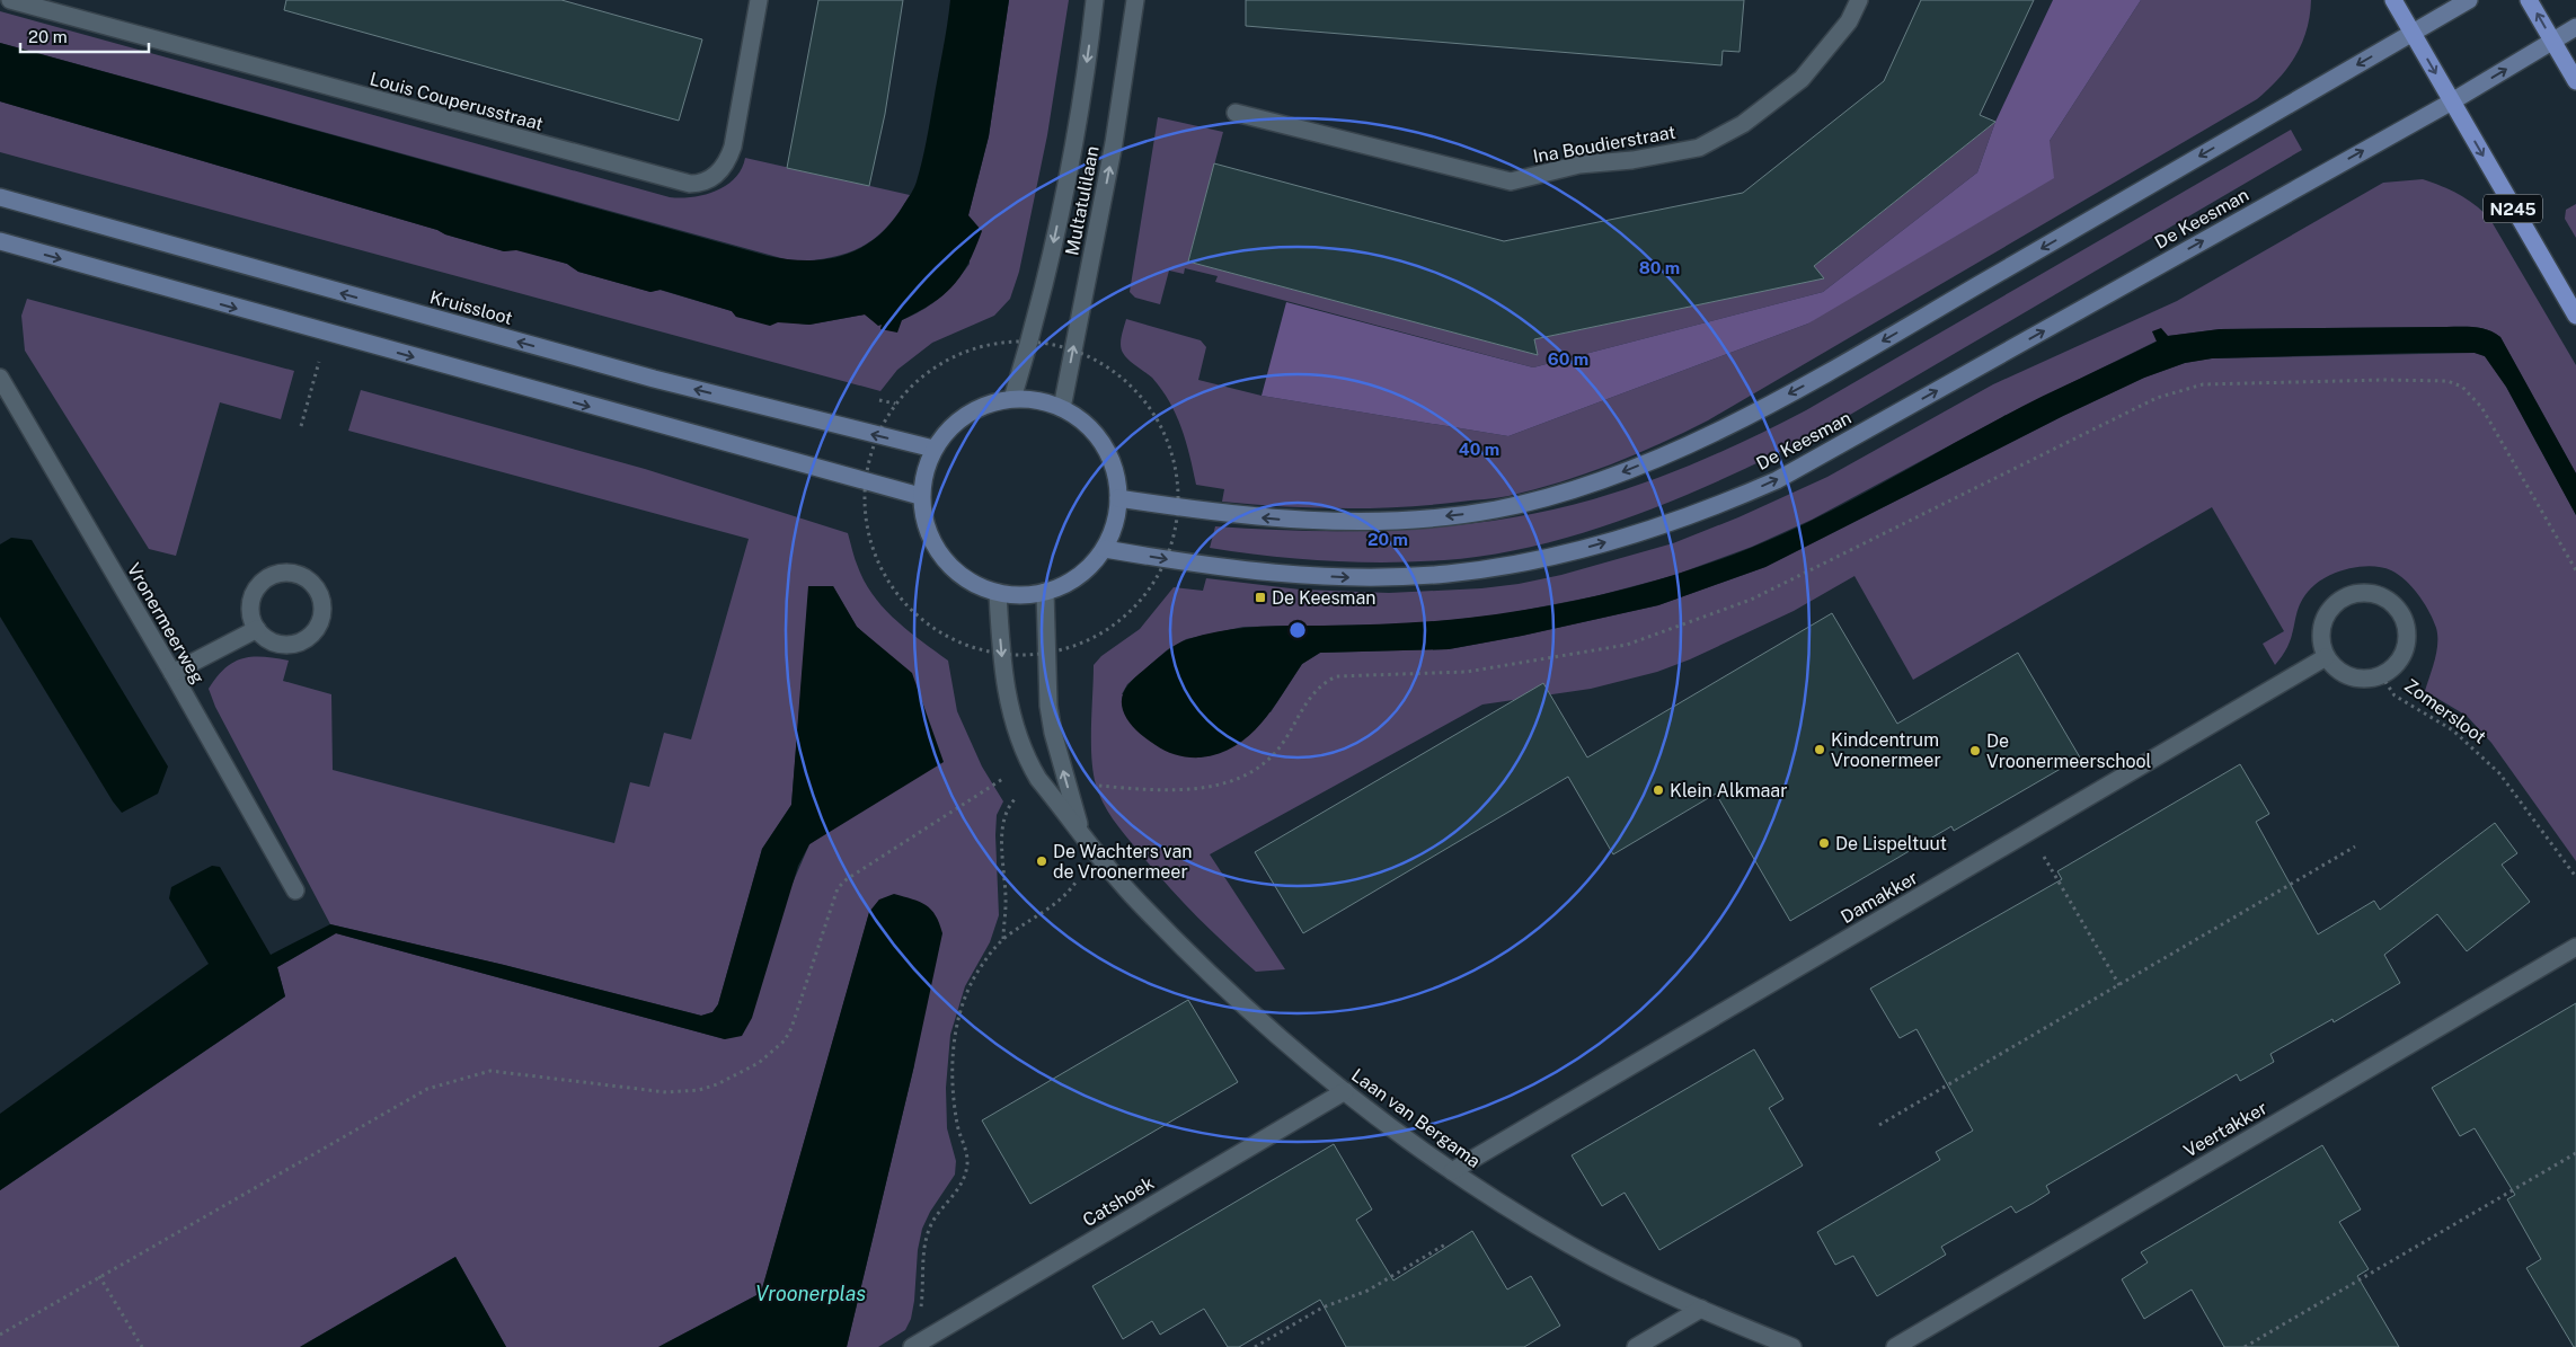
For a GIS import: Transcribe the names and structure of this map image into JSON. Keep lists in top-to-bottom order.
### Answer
{
  "streets": {
    "main road": ["N245"],
    "street": [
      "Louis Couperusstraat",
      "Ina Boudierstraat",
      "Multatulilaan",
      "De Keesman",
      "Kruissloot",
      "Vronermeerweg",
      "Damakker",
      "Laan van Bergama",
      "Veertakker",
      "Catshoek"
    ],
    "path": ["Zomersloot"]
  },
  "crossings": [
    ["Multatulilaan", "De Keesman"],
    ["Multatulilaan", "Kruissloot"],
    ["Multatulilaan", "Laan van Bergama"],
    ["N245", "De Keesman"],
    ["De Keesman", "Kruissloot"],
    ["De Keesman", "Laan van Bergama"],
    ["Kruissloot", "Laan van Bergama"],
    ["Zomersloot", "Damakker"],
    ["Damakker", "Laan van Bergama"],
    ["Laan van Bergama", "Catshoek"]
  ],
  "water": ["Vroonerplas"],
  "places": {
    "transit": ["De Keesman"],
    "other": [
      "Kindcentrum Vroonermeer",
      "De Vroonermeerschool",
      "Klein Alkmaar",
      "De Lispeltuut",
      "De Wachters van de Vroonermeer"
    ]
  },
  "scale_bar": "20 m",
  "rings": [
    "80 m",
    "60 m",
    "40 m",
    "20 m"
  ]
}
